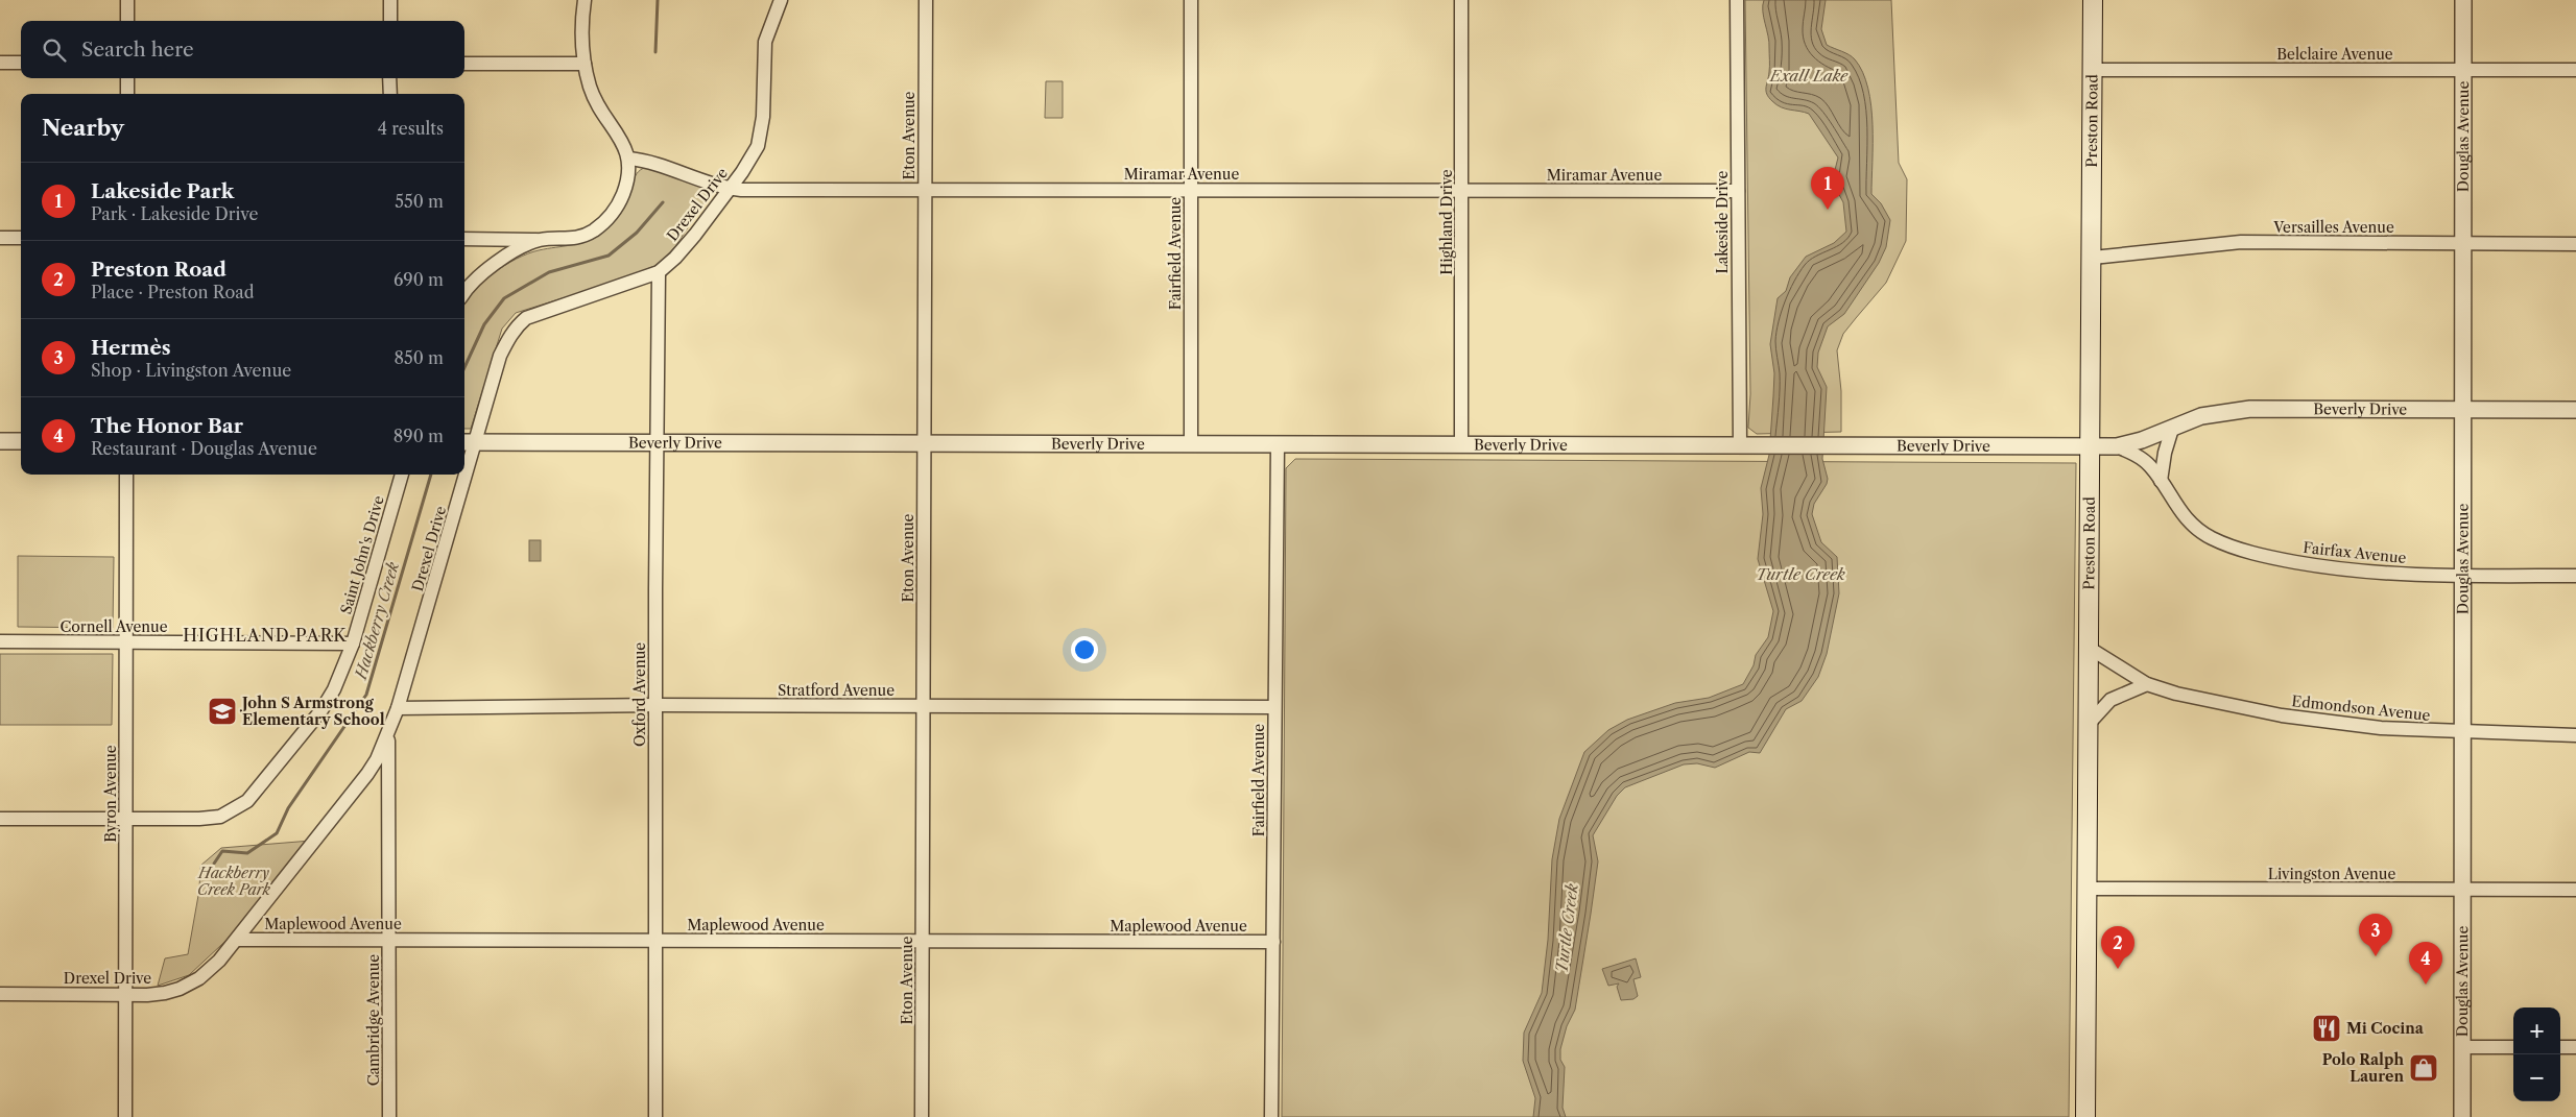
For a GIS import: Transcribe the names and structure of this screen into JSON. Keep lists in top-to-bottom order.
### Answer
{
  "streets": {
    "main road": ["Preston Road"],
    "street": [
      "Belclaire Avenue",
      "Eton Avenue",
      "Douglas Avenue",
      "Miramar Avenue",
      "Drexel Drive",
      "Highland Drive",
      "Lakeside Drive",
      "Versailles Avenue",
      "Fairfield Avenue",
      "Beverly Drive",
      "Fairfax Avenue",
      "Saint John's Drive",
      "Cornell Avenue",
      "Stratford Avenue",
      "Oxford Avenue",
      "Edmondson Avenue",
      "Byron Avenue",
      "Livingston Avenue",
      "Maplewood Avenue",
      "Cambridge Avenue"
    ]
  },
  "crossings": [
    ["Belclaire Avenue", "Preston Road"],
    ["Belclaire Avenue", "Douglas Avenue"],
    ["Preston Road", "Versailles Avenue"],
    ["Preston Road", "Beverly Drive"],
    ["Preston Road", "Edmondson Avenue"],
    ["Preston Road", "Livingston Avenue"],
    ["Eton Avenue", "Miramar Avenue"],
    ["Eton Avenue", "Beverly Drive"],
    ["Eton Avenue", "Stratford Avenue"],
    ["Eton Avenue", "Maplewood Avenue"],
    ["Douglas Avenue", "Versailles Avenue"],
    ["Douglas Avenue", "Beverly Drive"],
    ["Douglas Avenue", "Fairfax Avenue"],
    ["Douglas Avenue", "Edmondson Avenue"],
    ["Douglas Avenue", "Livingston Avenue"],
    ["Miramar Avenue", "Drexel Drive"],
    ["Miramar Avenue", "Highland Drive"],
    ["Miramar Avenue", "Lakeside Drive"],
    ["Miramar Avenue", "Fairfield Avenue"],
    ["Drexel Drive", "Beverly Drive"],
    ["Drexel Drive", "Stratford Avenue"],
    ["Drexel Drive", "Oxford Avenue"],
    ["Drexel Drive", "Byron Avenue"],
    ["Drexel Drive", "Maplewood Avenue"],
    ["Drexel Drive", "Cambridge Avenue"],
    ["Highland Drive", "Beverly Drive"],
    ["Lakeside Drive", "Beverly Drive"],
    ["Fairfield Avenue", "Beverly Drive"],
    ["Fairfield Avenue", "Stratford Avenue"],
    ["Fairfield Avenue", "Maplewood Avenue"],
    ["Beverly Drive", "Fairfax Avenue"],
    ["Beverly Drive", "Oxford Avenue"],
    ["Saint John's Drive", "Cornell Avenue"],
    ["Saint John's Drive", "Byron Avenue"],
    ["Cornell Avenue", "Byron Avenue"],
    ["Stratford Avenue", "Oxford Avenue"],
    ["Oxford Avenue", "Maplewood Avenue"],
    ["Maplewood Avenue", "Cambridge Avenue"]
  ],
  "districts": ["HIGHLAND PARK"],
  "water": ["Exall Lake", "Turtle Creek", "Hackberry Creek"],
  "parks": ["Hackberry Creek Park"],
  "places": {
    "school or university": ["John S Armstrong Elementary School"],
    "restaurant": ["Mi Cocina"],
    "shop": ["Polo Ralph Lauren"]
  },
  "page": {
    "search": "Search here",
    "heading": ["Nearby", "4 results"],
    "list": [
      {
        "mark": "1",
        "name": "Lakeside Park",
        "note": "Park · Lakeside Drive",
        "value": "550 m"
      },
      {
        "mark": "2",
        "name": "Preston Road",
        "note": "Place · Preston Road",
        "value": "690 m"
      },
      {
        "mark": "3",
        "name": "Hermès",
        "note": "Shop · Livingston Avenue",
        "value": "850 m"
      },
      {
        "mark": "4",
        "name": "The Honor Bar",
        "note": "Restaurant · Douglas Avenue",
        "value": "890 m"
      }
    ],
    "pins": [
      "1",
      "3",
      "2",
      "4"
    ],
    "map_buttons": ["+", "−"]
  }
}
